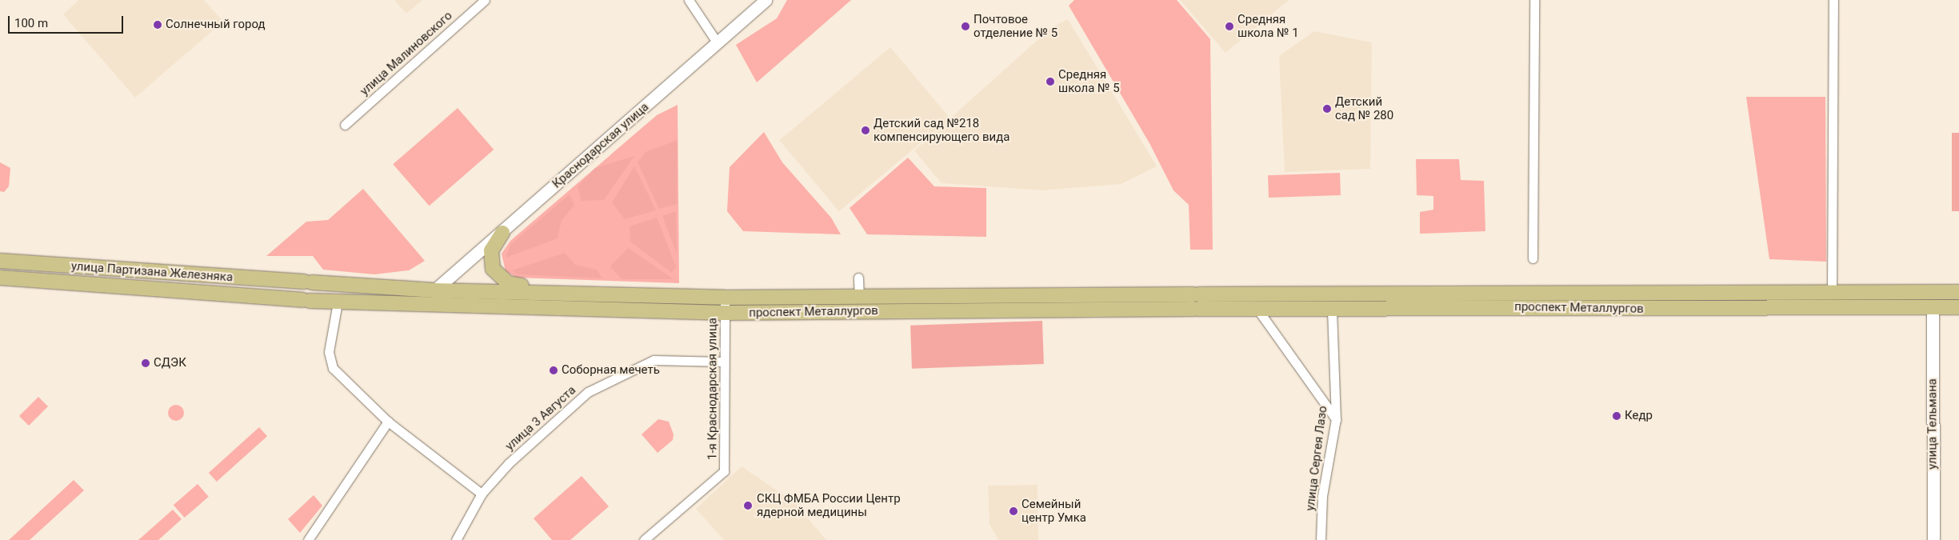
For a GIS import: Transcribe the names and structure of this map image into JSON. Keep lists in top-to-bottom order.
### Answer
{
  "streets": {
    "main road": [
      "Краснодарская улица",
      "улица Партизана Железняка",
      "проспект Металлургов",
      "улица Тельмана"
    ],
    "street": [
      "улица Малиновского",
      "1-я Краснодарская улица",
      "улица 3 Августа",
      "улица Сергея Лазо"
    ]
  },
  "crossings": [
    ["Краснодарская улица", "улица Партизана Железняка"],
    ["Краснодарская улица", "проспект Металлургов"],
    ["улица Партизана Железняка", "проспект Металлургов"],
    ["проспект Металлургов", "1-я Краснодарская улица"],
    ["проспект Металлургов", "улица Тельмана"],
    ["проспект Металлургов", "улица Сергея Лазо"],
    ["1-я Краснодарская улица", "улица 3 Августа"]
  ],
  "places": [
    "Солнечный город",
    "Почтовое отделение № 5",
    "Средняя школа № 1",
    "Средняя школа № 5",
    "Детский сад № 280",
    "Детский сад №218 компенсирующего вида",
    "СДЭК",
    "Соборная мечеть",
    "Кедр",
    "СКЦ ФМБА России Центр ядерной медицины",
    "Семейный центр Умка"
  ],
  "scale_bar": "100 m"
}
